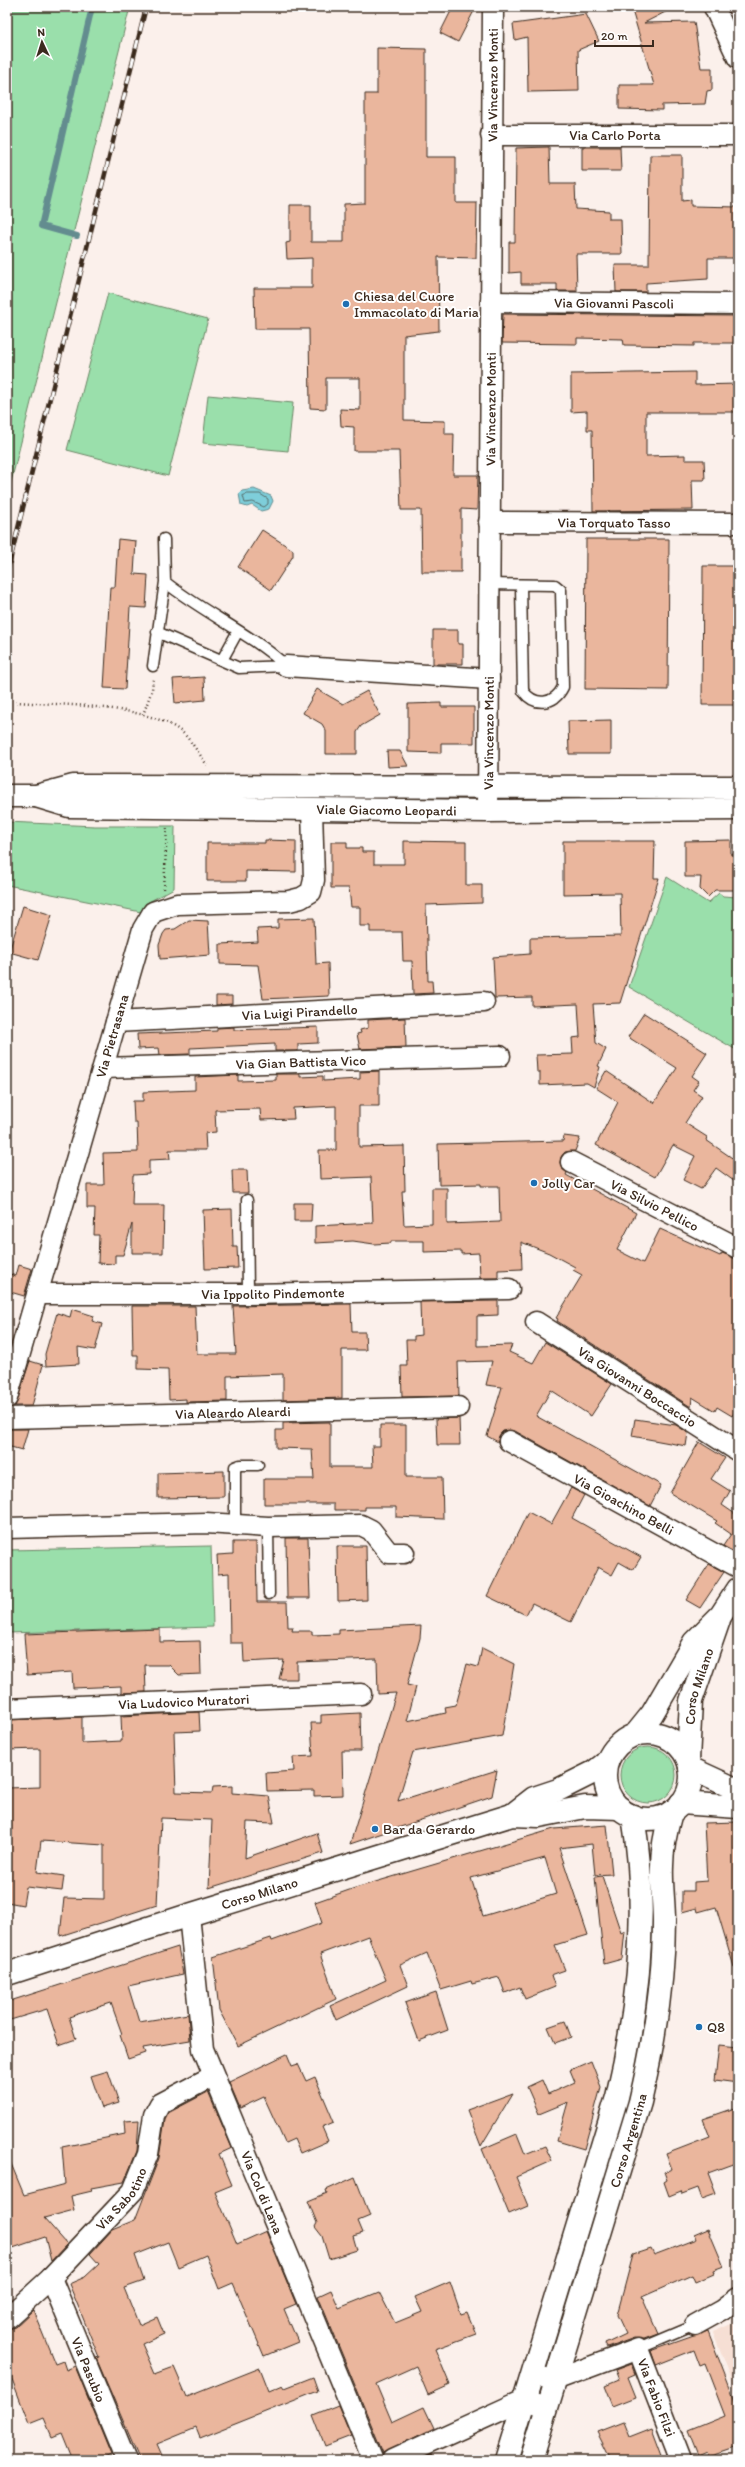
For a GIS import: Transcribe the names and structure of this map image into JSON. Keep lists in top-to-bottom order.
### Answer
{
  "streets": {
    "main road": ["Viale Giacomo Leopardi", "Corso Milano", "Corso Argentina"],
    "street": [
      "Via Vincenzo Monti",
      "Via Carlo Porta",
      "Via Giovanni Pascoli",
      "Via Torquato Tasso",
      "Via Luigi Pirandello",
      "Via Pietrasana",
      "Via Gian Battista Vico",
      "Via Silvio Pellico",
      "Via Ippolito Pindemonte",
      "Via Giovanni Boccaccio",
      "Via Aleardo Aleardi",
      "Via Gioachino Belli",
      "Via Ludovico Muratori",
      "Via Col di Lana",
      "Via Sabotino",
      "Via Pasubio",
      "Via Fabio Filzi"
    ]
  },
  "crossings": [
    ["Via Vincenzo Monti", "Via Carlo Porta"],
    ["Via Vincenzo Monti", "Via Giovanni Pascoli"],
    ["Via Vincenzo Monti", "Via Torquato Tasso"],
    ["Via Vincenzo Monti", "Viale Giacomo Leopardi"],
    ["Viale Giacomo Leopardi", "Via Pietrasana"],
    ["Via Luigi Pirandello", "Via Pietrasana"],
    ["Via Pietrasana", "Via Gian Battista Vico"],
    ["Via Pietrasana", "Via Ippolito Pindemonte"],
    ["Corso Milano", "Corso Argentina"],
    ["Corso Milano", "Via Col di Lana"],
    ["Corso Argentina", "Via Fabio Filzi"],
    ["Via Col di Lana", "Via Sabotino"],
    ["Via Sabotino", "Via Pasubio"]
  ],
  "places": [
    "Chiesa del Cuore Immacolato di Maria",
    "Jolly Car",
    "Bar da Gerardo",
    "Q8"
  ],
  "scale_bar": "20 m",
  "north": "top"
}
